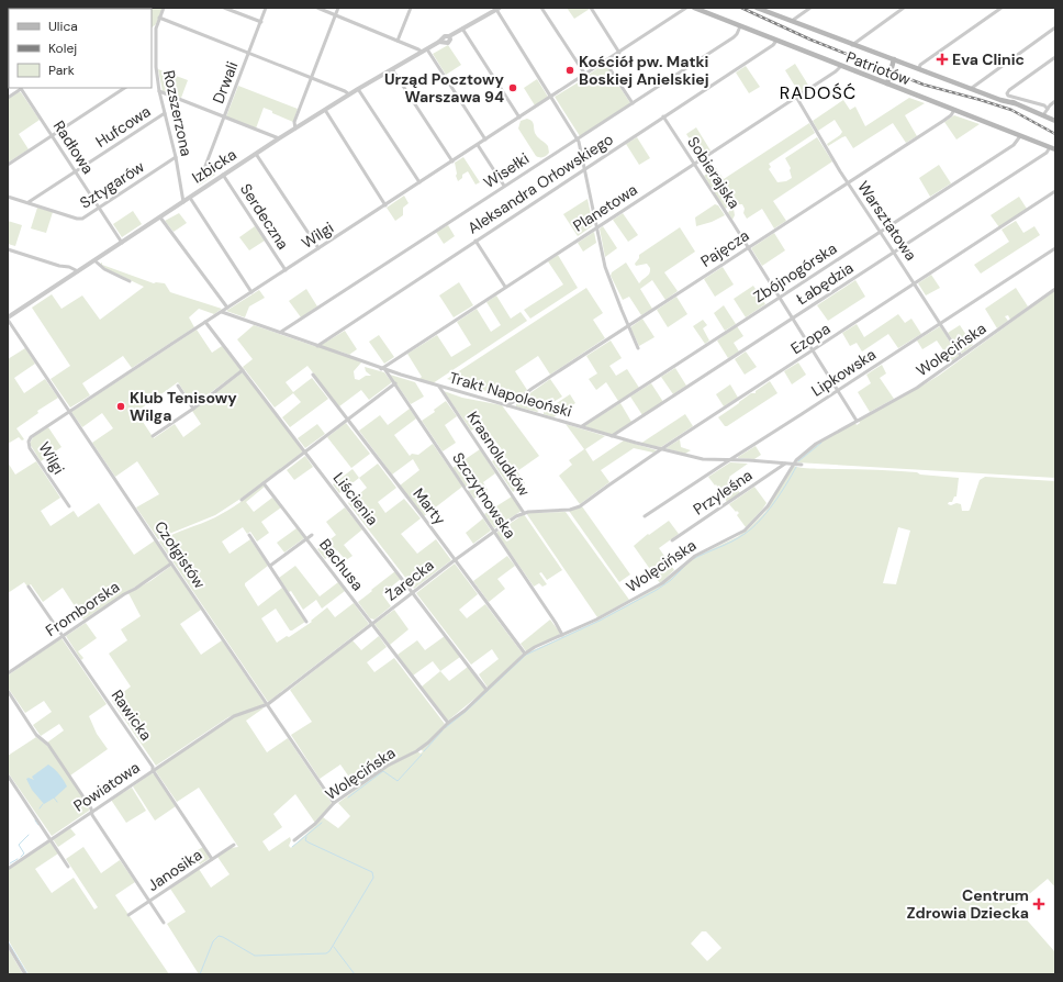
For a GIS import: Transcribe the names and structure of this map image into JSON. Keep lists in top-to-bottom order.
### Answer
{
  "streets": {
    "main road": ["Patriotów"],
    "street": [
      "Drwali",
      "Rozszerzona",
      "Hufcowa",
      "Radłowa",
      "Izbicka",
      "Wisełki",
      "Sobierajska",
      "Aleksandra Orłowskiego",
      "Sztygarów",
      "Planetowa",
      "Serdeczna",
      "Warsztatowa",
      "Wilgi",
      "Pajęcza",
      "Zbójnogórska",
      "Łabędzia",
      "Ezopa",
      "Wolęcińska",
      "Lipkowska",
      "Trakt Napoleoński",
      "Krasnoludków",
      "Przyleśna",
      "Szczytnowska",
      "Liścienia",
      "Marty",
      "Czołgistów",
      "Bachusa",
      "Żarecka",
      "Fromborska",
      "Rawicka",
      "Powiatowa",
      "Janosika"
    ]
  },
  "crossings": [
    ["Patriotów", "Wisełki"],
    ["Patriotów", "Aleksandra Orłowskiego"],
    ["Patriotów", "Planetowa"],
    ["Patriotów", "Pajęcza"],
    ["Patriotów", "Zbójnogórska"],
    ["Patriotów", "Łabędzia"],
    ["Rozszerzona", "Hufcowa"],
    ["Rozszerzona", "Izbicka"],
    ["Rozszerzona", "Sztygarów"],
    ["Hufcowa", "Radłowa"],
    ["Hufcowa", "Sztygarów"],
    ["Radłowa", "Izbicka"],
    ["Radłowa", "Sztygarów"],
    ["Izbicka", "Serdeczna"],
    ["Izbicka", "Czołgistów"],
    ["Wisełki", "Trakt Napoleoński"],
    ["Sobierajska", "Aleksandra Orłowskiego"],
    ["Sobierajska", "Planetowa"],
    ["Sobierajska", "Pajęcza"],
    ["Sobierajska", "Zbójnogórska"],
    ["Sobierajska", "Łabędzia"],
    ["Sobierajska", "Ezopa"],
    ["Sobierajska", "Wolęcińska"],
    ["Sobierajska", "Lipkowska"],
    ["Aleksandra Orłowskiego", "Trakt Napoleoński"],
    ["Planetowa", "Warsztatowa"],
    ["Planetowa", "Trakt Napoleoński"],
    ["Planetowa", "Szczytnowska"],
    ["Serdeczna", "Wilgi"],
    ["Warsztatowa", "Pajęcza"],
    ["Warsztatowa", "Zbójnogórska"],
    ["Warsztatowa", "Łabędzia"],
    ["Warsztatowa", "Ezopa"],
    ["Warsztatowa", "Wolęcińska"],
    ["Warsztatowa", "Lipkowska"],
    ["Wilgi", "Trakt Napoleoński"],
    ["Wilgi", "Liścienia"],
    ["Wilgi", "Czołgistów"],
    ["Pajęcza", "Trakt Napoleoński"],
    ["Zbójnogórska", "Trakt Napoleoński"],
    ["Łabędzia", "Trakt Napoleoński"],
    ["Ezopa", "Trakt Napoleoński"],
    ["Ezopa", "Żarecka"],
    ["Wolęcińska", "Trakt Napoleoński"],
    ["Wolęcińska", "Szczytnowska"],
    ["Wolęcińska", "Liścienia"],
    ["Wolęcińska", "Marty"],
    ["Wolęcińska", "Czołgistów"],
    ["Wolęcińska", "Bachusa"],
    ["Lipkowska", "Trakt Napoleoński"],
    ["Trakt Napoleoński", "Krasnoludków"],
    ["Trakt Napoleoński", "Przyleśna"],
    ["Trakt Napoleoński", "Szczytnowska"],
    ["Krasnoludków", "Żarecka"],
    ["Szczytnowska", "Żarecka"],
    ["Liścienia", "Żarecka"],
    ["Marty", "Żarecka"],
    ["Czołgistów", "Żarecka"],
    ["Czołgistów", "Fromborska"],
    ["Czołgistów", "Powiatowa"],
    ["Bachusa", "Żarecka"],
    ["Żarecka", "Powiatowa"],
    ["Fromborska", "Rawicka"],
    ["Rawicka", "Powiatowa"],
    ["Rawicka", "Janosika"]
  ],
  "districts": ["RADOŚĆ"],
  "places": {
    "health": ["Eva Clinic", "Centrum Zdrowia Dziecka"],
    "other": ["Kościół pw. Matki Boskiej Anielskiej", "Urząd Pocztowy Warszawa 94", "Klub Tenisowy Wilga"]
  },
  "legend": ["Ulica", "Kolej", "Park"]
}
